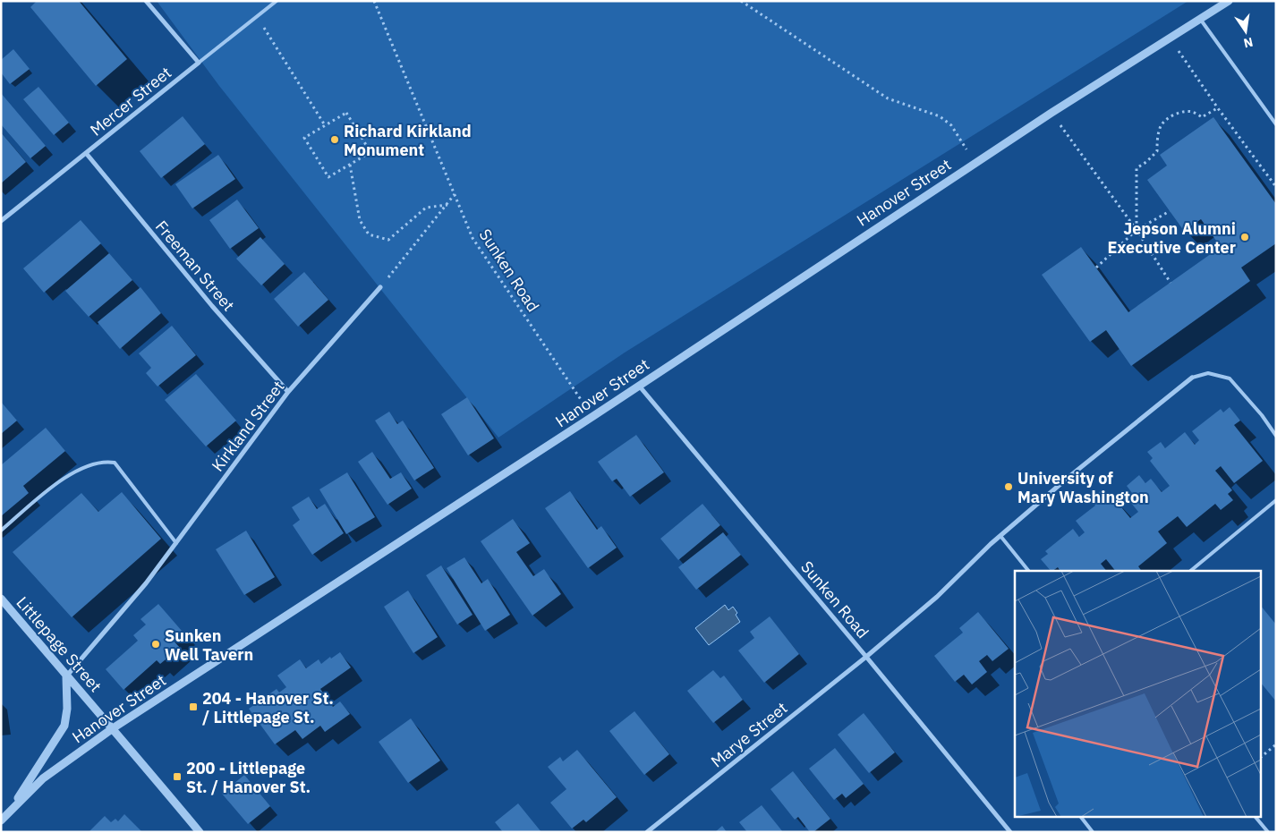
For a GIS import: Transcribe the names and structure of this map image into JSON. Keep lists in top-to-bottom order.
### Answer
{
  "streets": {
    "street": [
      "Mercer Street",
      "Hanover Street",
      "Freeman Street",
      "Sunken Road",
      "Kirkland Street",
      "Littlepage Street",
      "Marye Street"
    ]
  },
  "crossings": [
    ["Mercer Street", "Freeman Street"],
    ["Hanover Street", "Sunken Road"],
    ["Hanover Street", "Littlepage Street"],
    ["Freeman Street", "Kirkland Street"],
    ["Sunken Road", "Marye Street"],
    ["Kirkland Street", "Littlepage Street"]
  ],
  "places": {
    "other": [
      "Richard Kirkland Monument",
      "Jepson Alumni Executive Center",
      "University of Mary Washington",
      "Sunken Well Tavern"
    ],
    "transit": ["204 - Hanover St. / Littlepage St.", "200 - Littlepage St. / Hanover St."]
  },
  "north": "bottom"
}
